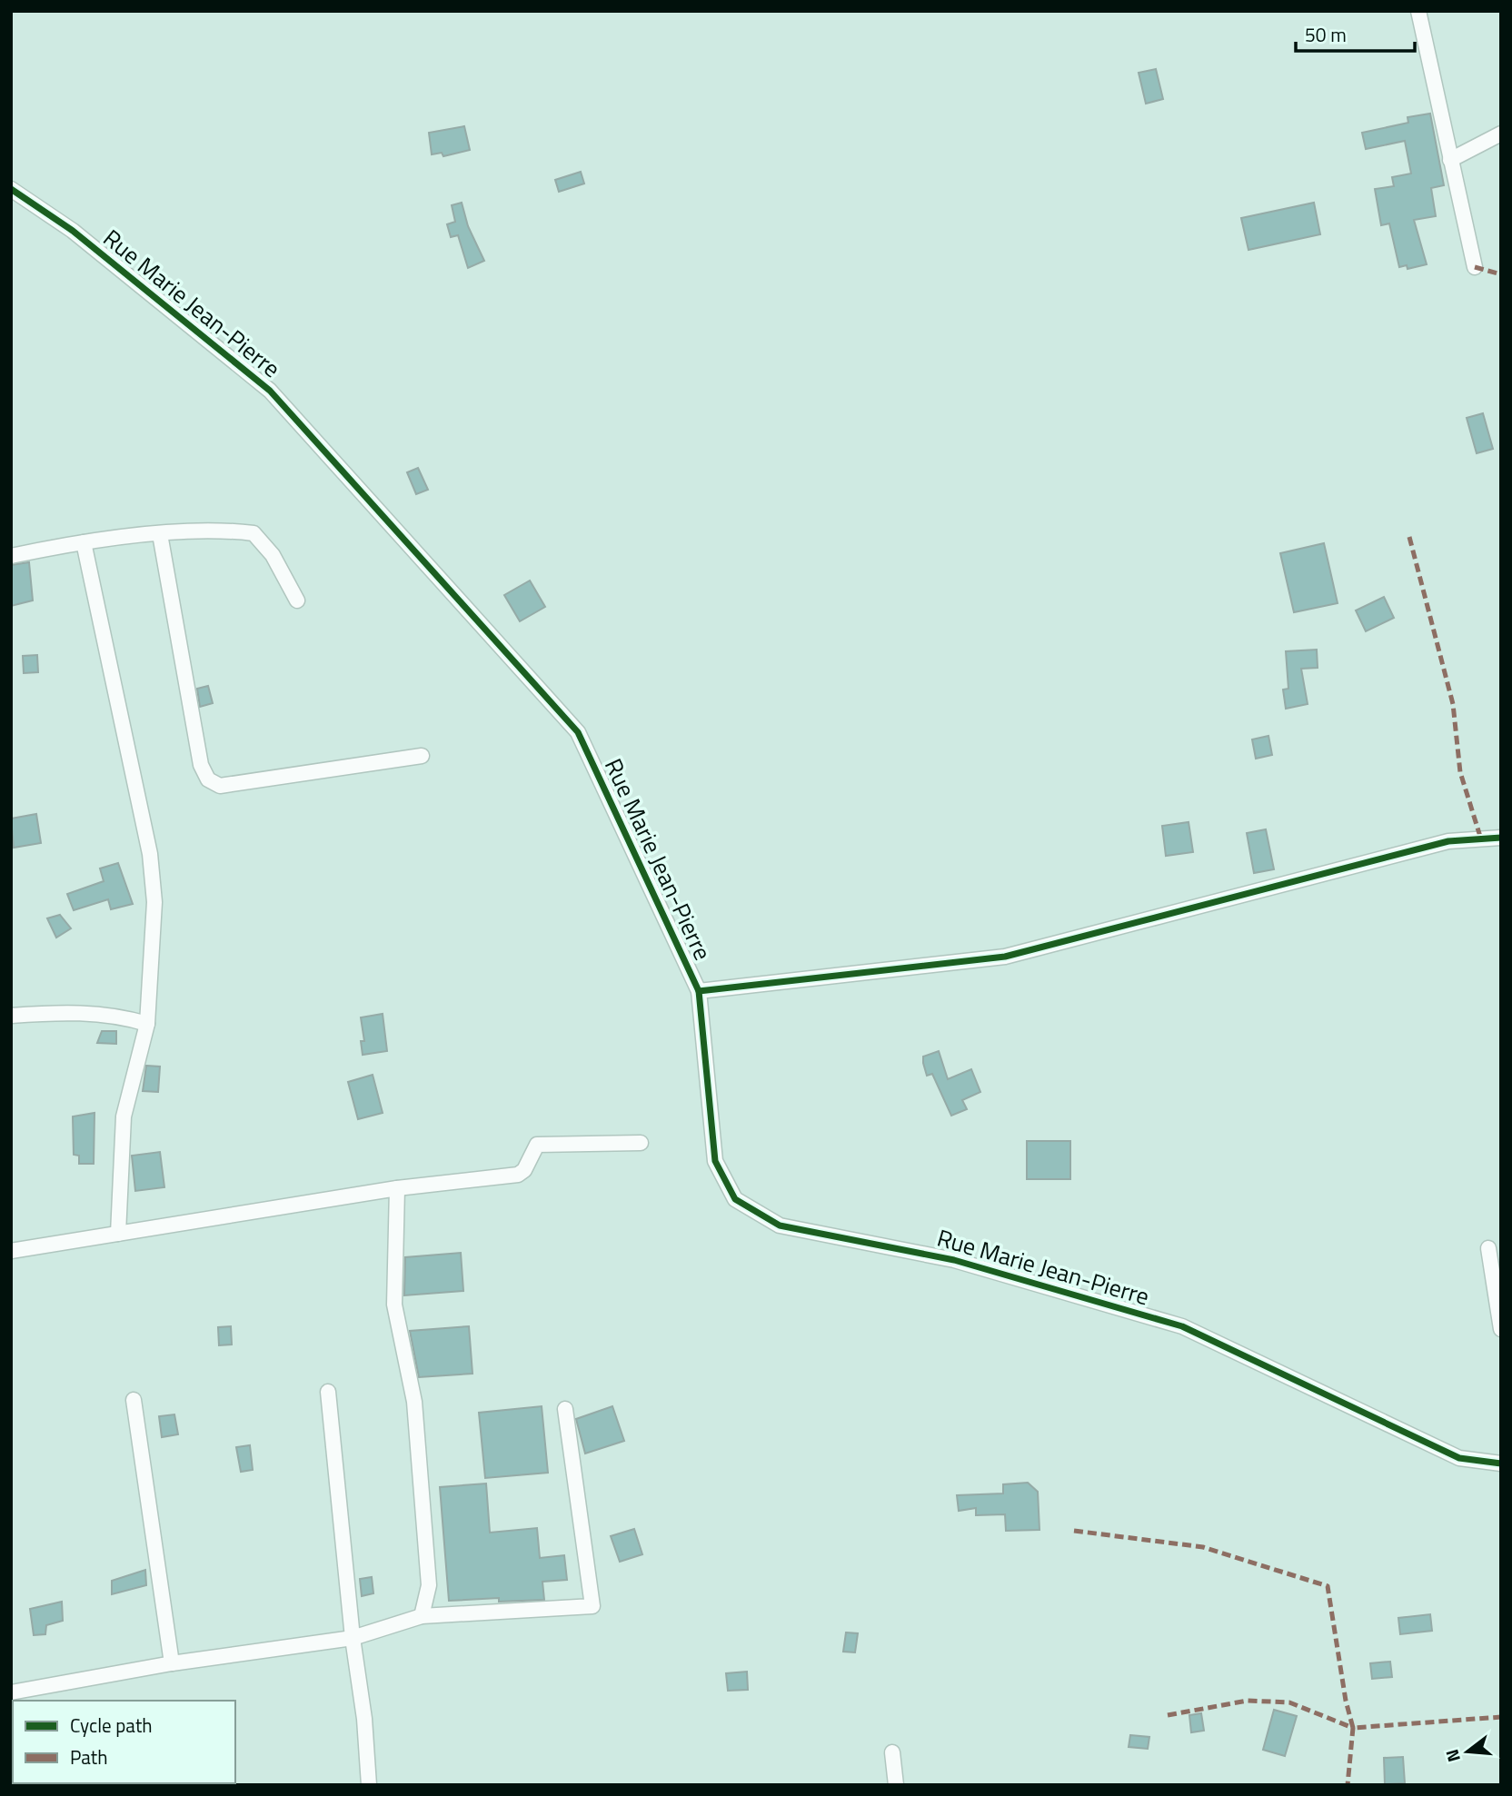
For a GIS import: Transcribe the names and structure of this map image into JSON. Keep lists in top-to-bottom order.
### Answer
{
  "streets": {
    "street": ["Rue Marie Jean-Pierre"]
  },
  "legend": ["Cycle path", "Path"],
  "scale_bar": "50 m",
  "north": "left"
}
